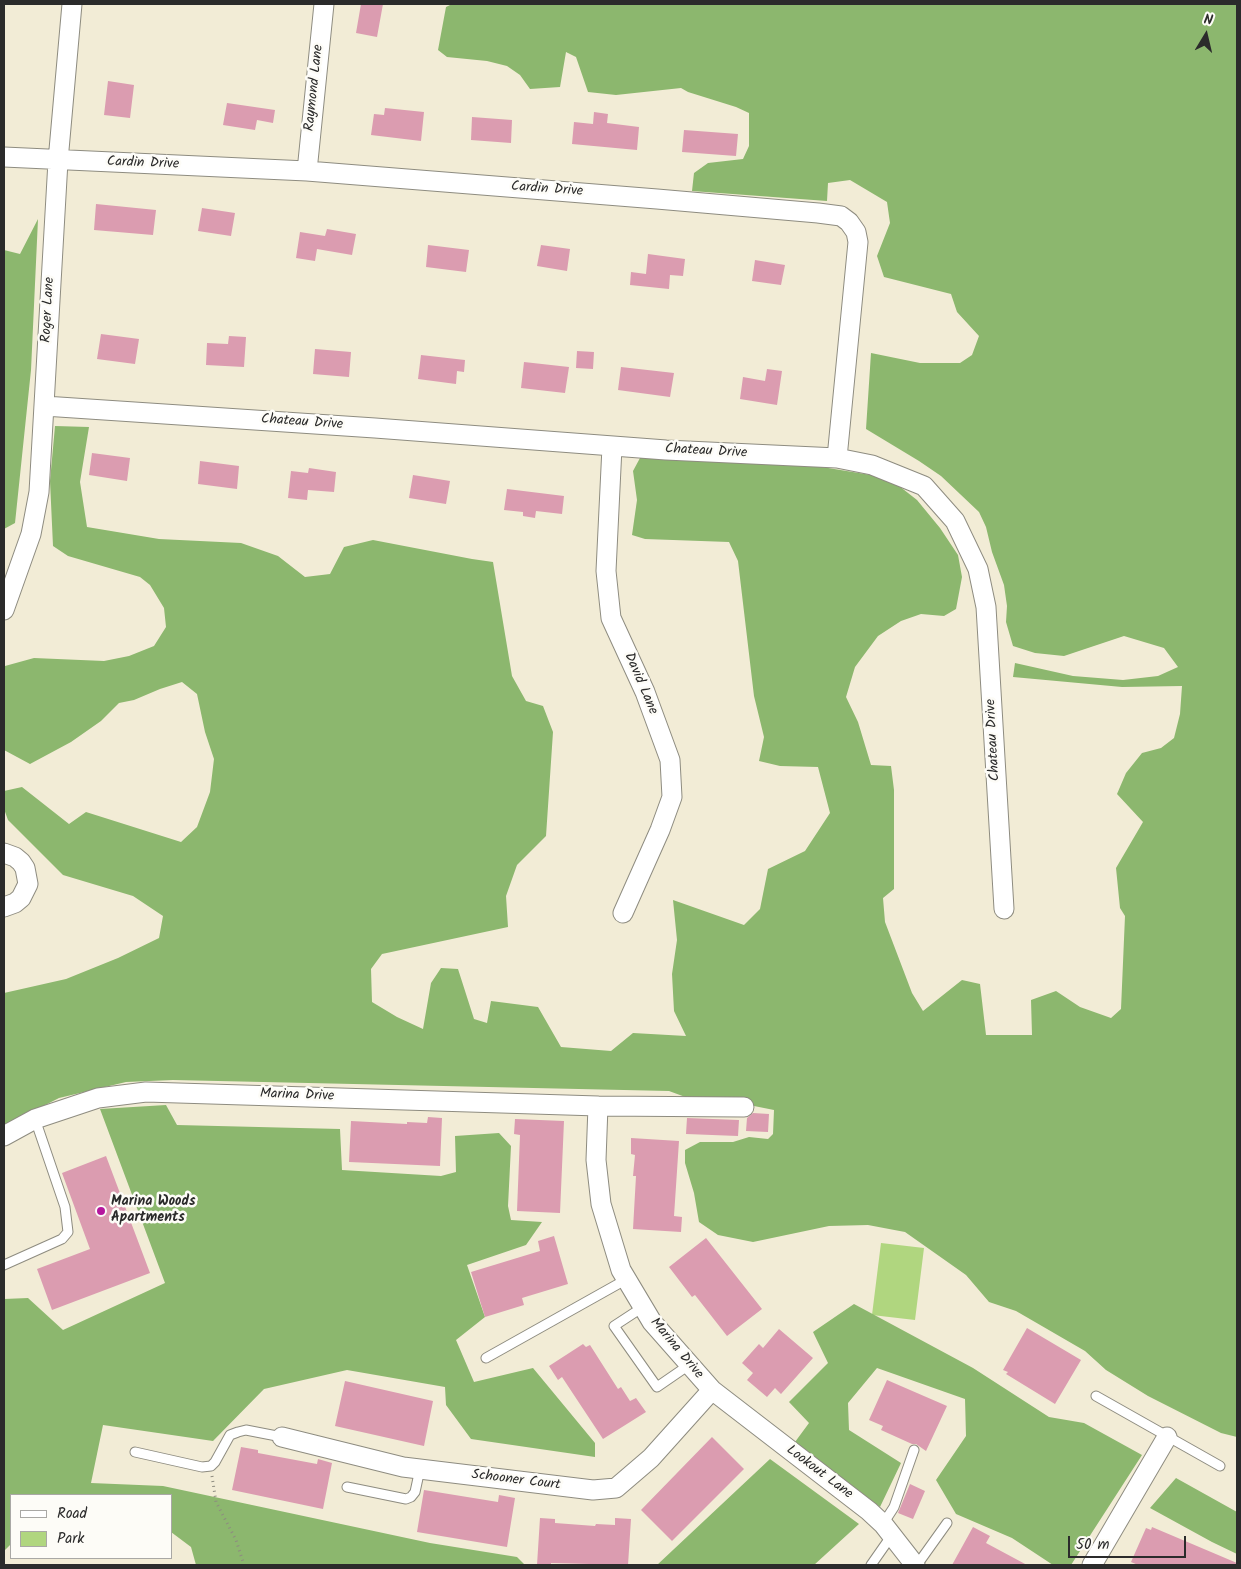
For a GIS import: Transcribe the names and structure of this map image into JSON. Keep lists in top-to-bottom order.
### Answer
{
  "streets": {
    "street": [
      "Raymond Lane",
      "Cardin Drive",
      "Roger Lane",
      "Chateau Drive",
      "David Lane",
      "Marina Drive",
      "Lookout Lane",
      "Schooner Court"
    ]
  },
  "crossings": [
    ["Raymond Lane", "Cardin Drive"],
    ["Cardin Drive", "Roger Lane"],
    ["Cardin Drive", "Chateau Drive"],
    ["Roger Lane", "Chateau Drive"],
    ["Chateau Drive", "David Lane"],
    ["Marina Drive", "Lookout Lane"],
    ["Marina Drive", "Schooner Court"],
    ["Lookout Lane", "Schooner Court"]
  ],
  "places": ["Marina Woods Apartments"],
  "legend": ["Road", "Park"],
  "scale_bar": "50 m",
  "north": "top"
}
